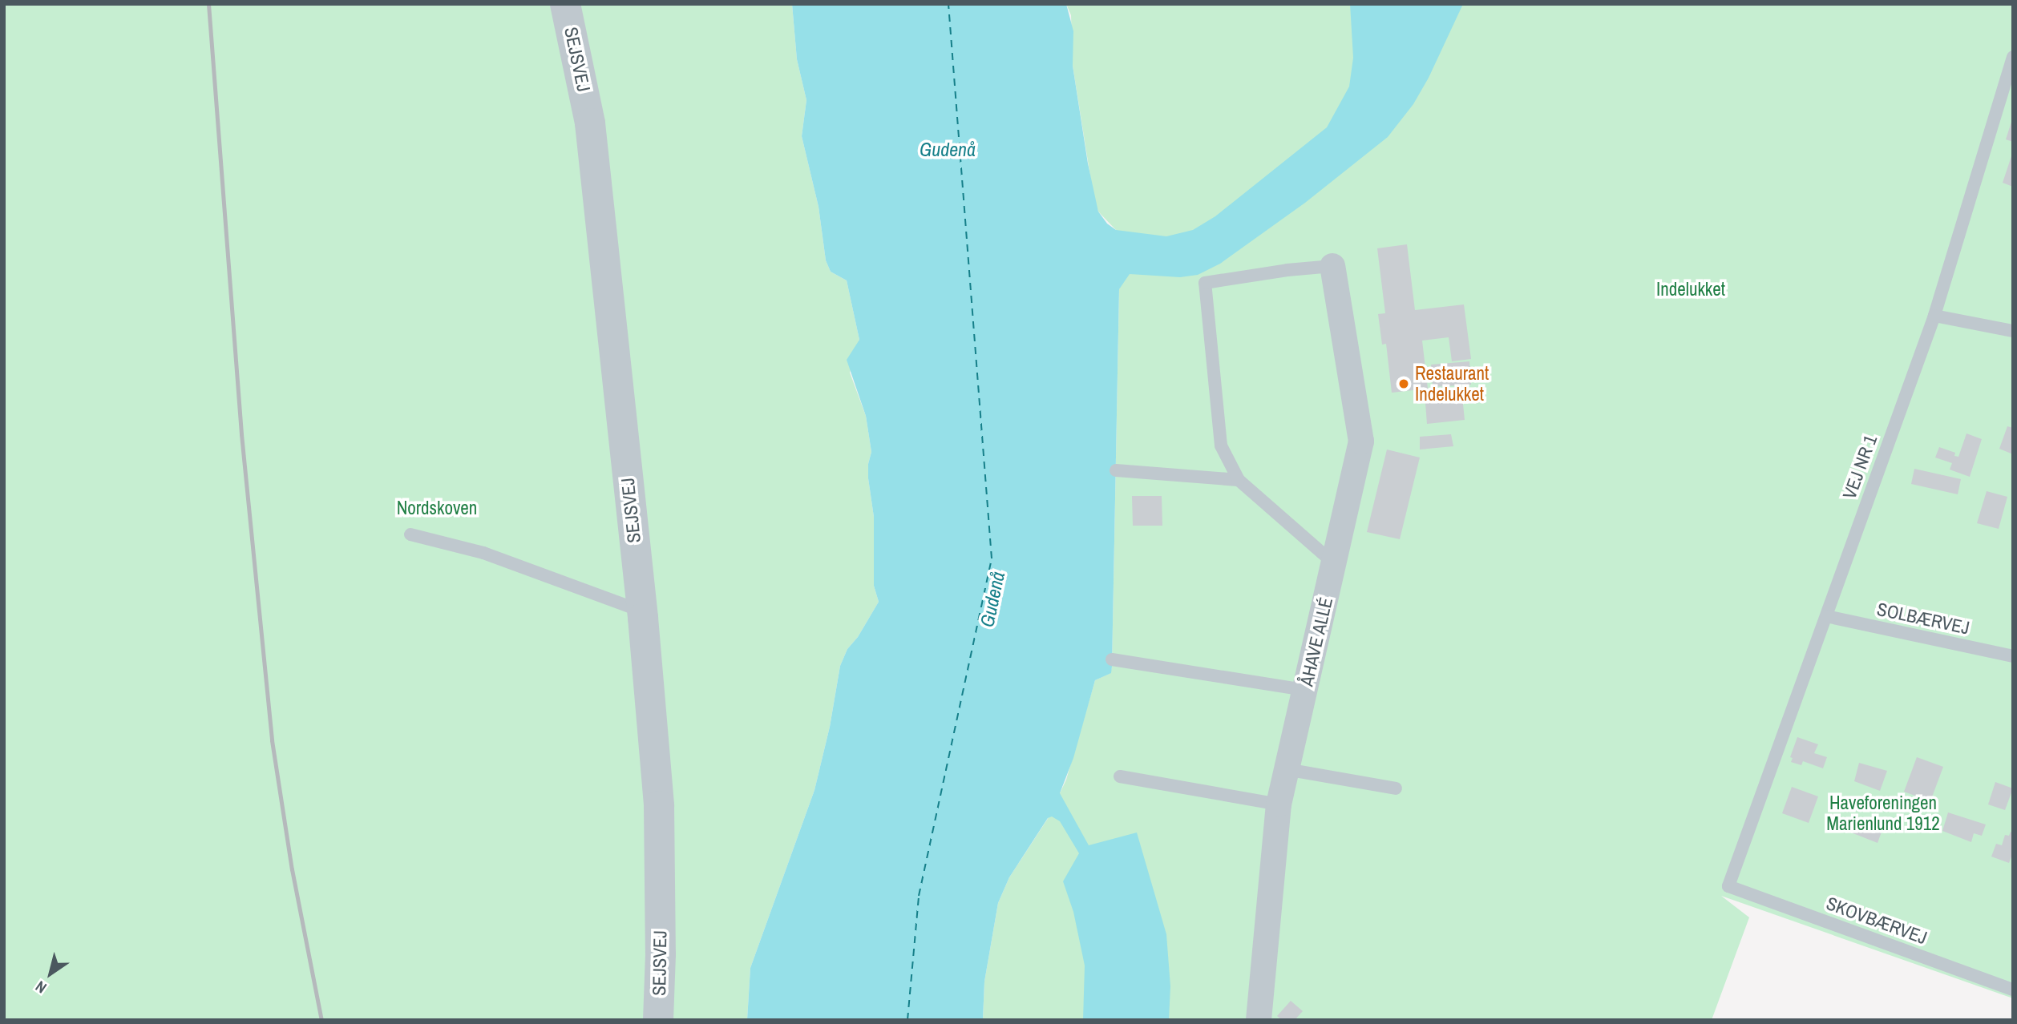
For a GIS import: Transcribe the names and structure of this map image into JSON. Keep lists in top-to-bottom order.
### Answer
{
  "streets": {
    "street": ["SEJSVEJ", "ÅHAVE ALLÉ"],
    "lane": ["VEJ NR 1", "SOLBÆRVEJ", "SKOVBÆRVEJ"]
  },
  "crossings": [
    ["VEJ NR 1", "SOLBÆRVEJ"],
    ["VEJ NR 1", "SKOVBÆRVEJ"]
  ],
  "water": ["Gudenå"],
  "parks": ["Indelukket", "Nordskoven", "Haveforeningen Marienlund 1912"],
  "places": ["Restaurant Indelukket"],
  "north": "bottom left"
}
